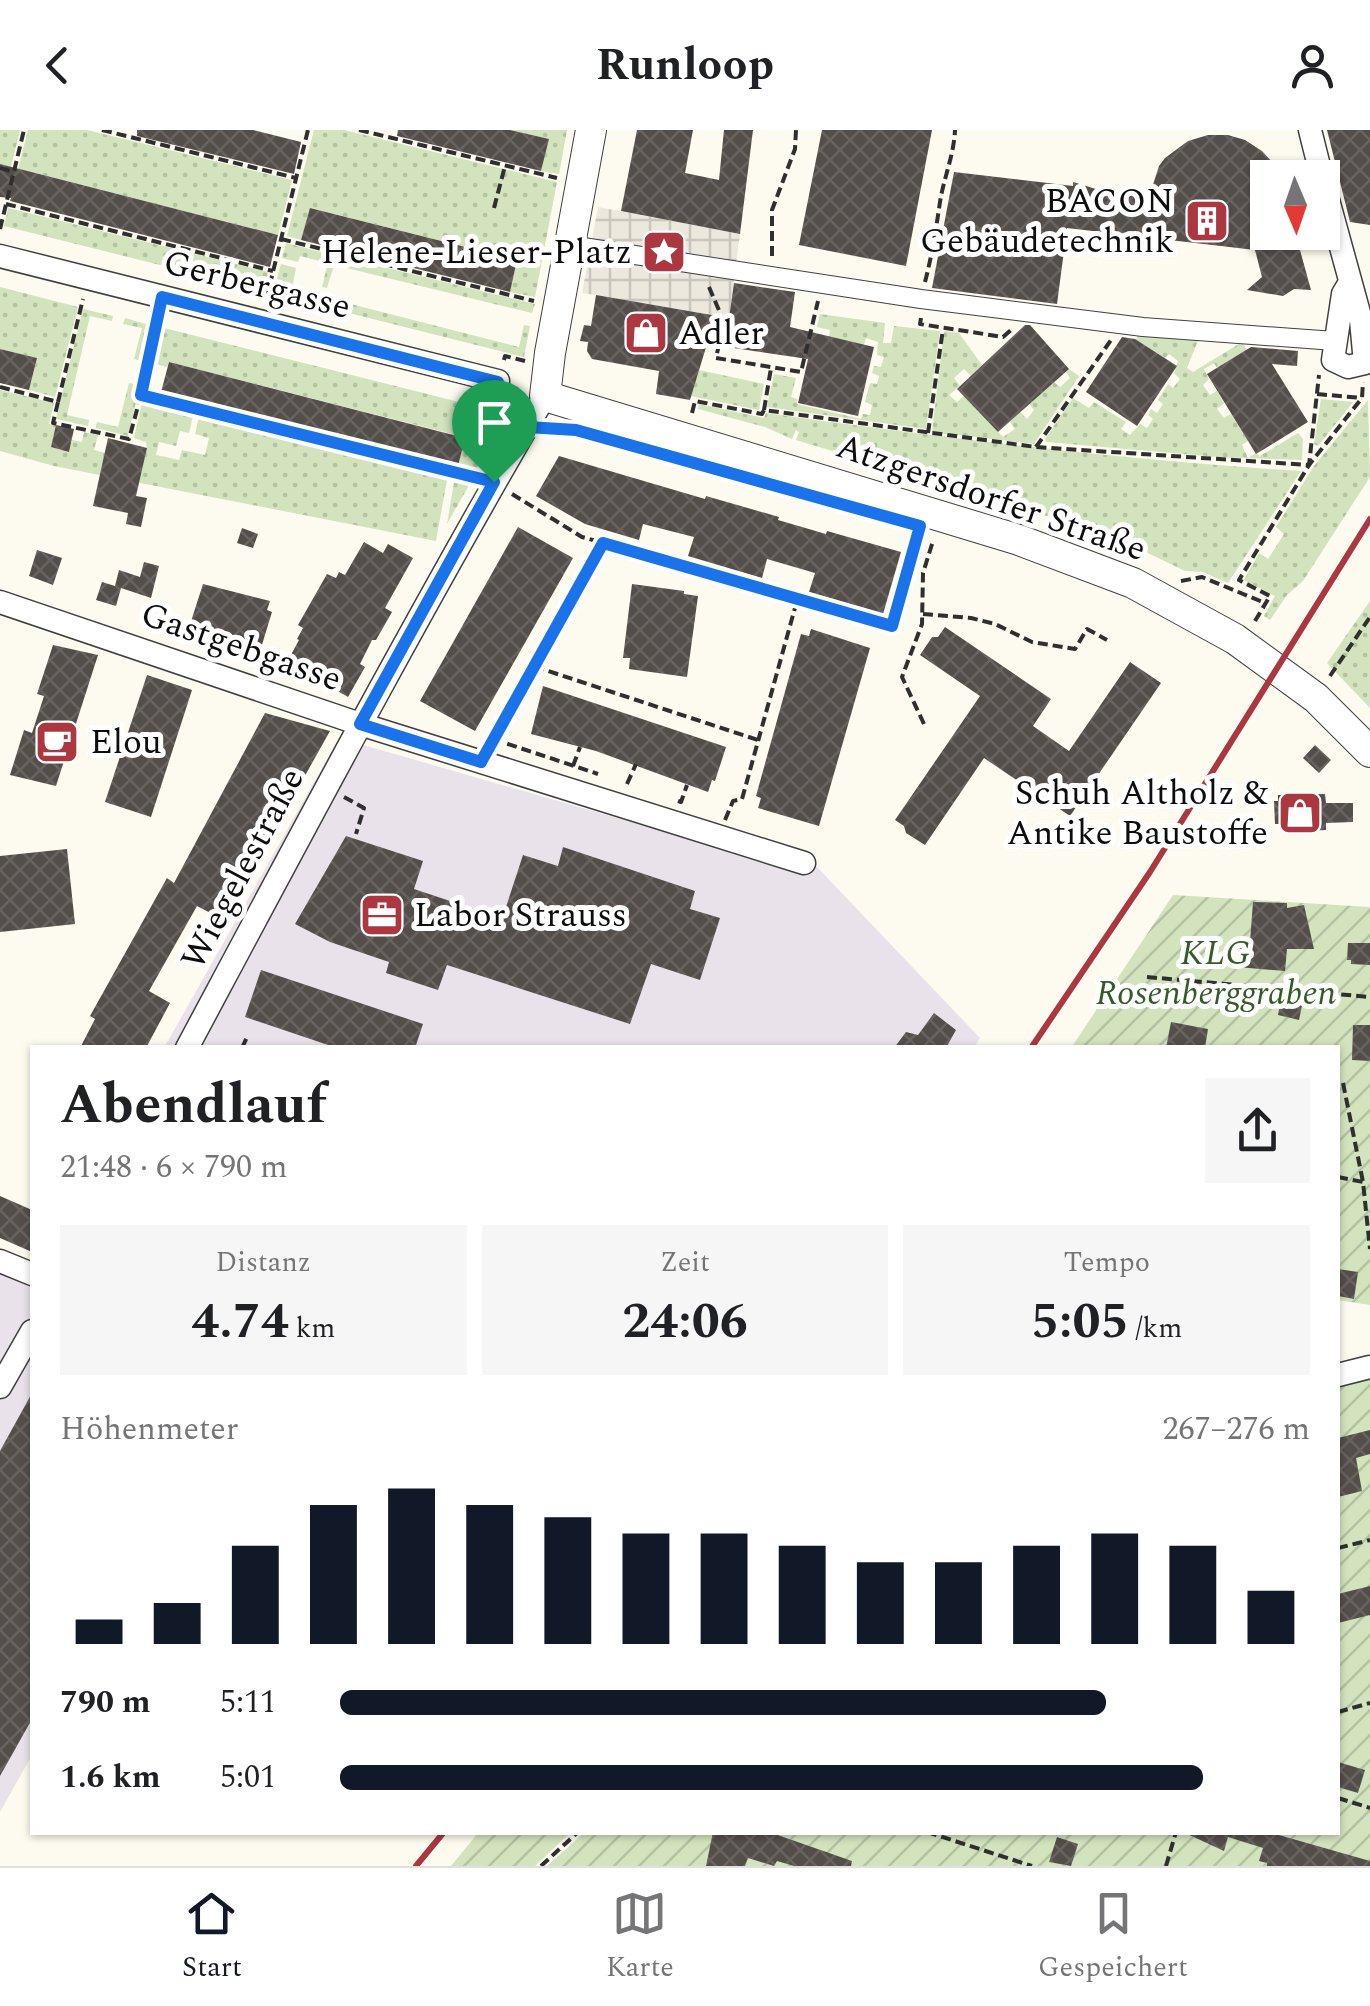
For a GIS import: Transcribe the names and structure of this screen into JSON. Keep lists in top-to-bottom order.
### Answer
{
  "streets": {
    "street": [
      "Gerbergasse",
      "Atzgersdorfer Straße",
      "Gastgebgasse",
      "Wiegelestraße"
    ]
  },
  "crossings": [
    ["Atzgersdorfer Straße", "Wiegelestraße"],
    ["Gastgebgasse", "Wiegelestraße"]
  ],
  "parks": ["KLG Rosenberggraben"],
  "places": {
    "building": ["BACON Gebäudetechnik"],
    "place": ["Helene-Lieser-Platz"],
    "shop": ["Adler", "Schuh Altholz & Antike Baustoffe"],
    "cafe": ["Elou"],
    "office": ["Labor Strauss"]
  },
  "north": "bottom",
  "page": {
    "header": "Runloop",
    "heading": ["Abendlauf", "21:48 · 6 × 790 m"],
    "stats": [
      ["Distanz", "4.74 km"],
      ["Zeit", "24:06"],
      ["Tempo", "5:05 /km"]
    ],
    "chart": ["Höhenmeter", "267–276 m"],
    "list": [
      {
        "name": "790 m",
        "note": "5:11"
      },
      {
        "name": "1.6 km",
        "note": "5:01"
      }
    ],
    "tabs": ["Start", "Karte", "Gespeichert"]
  }
}
